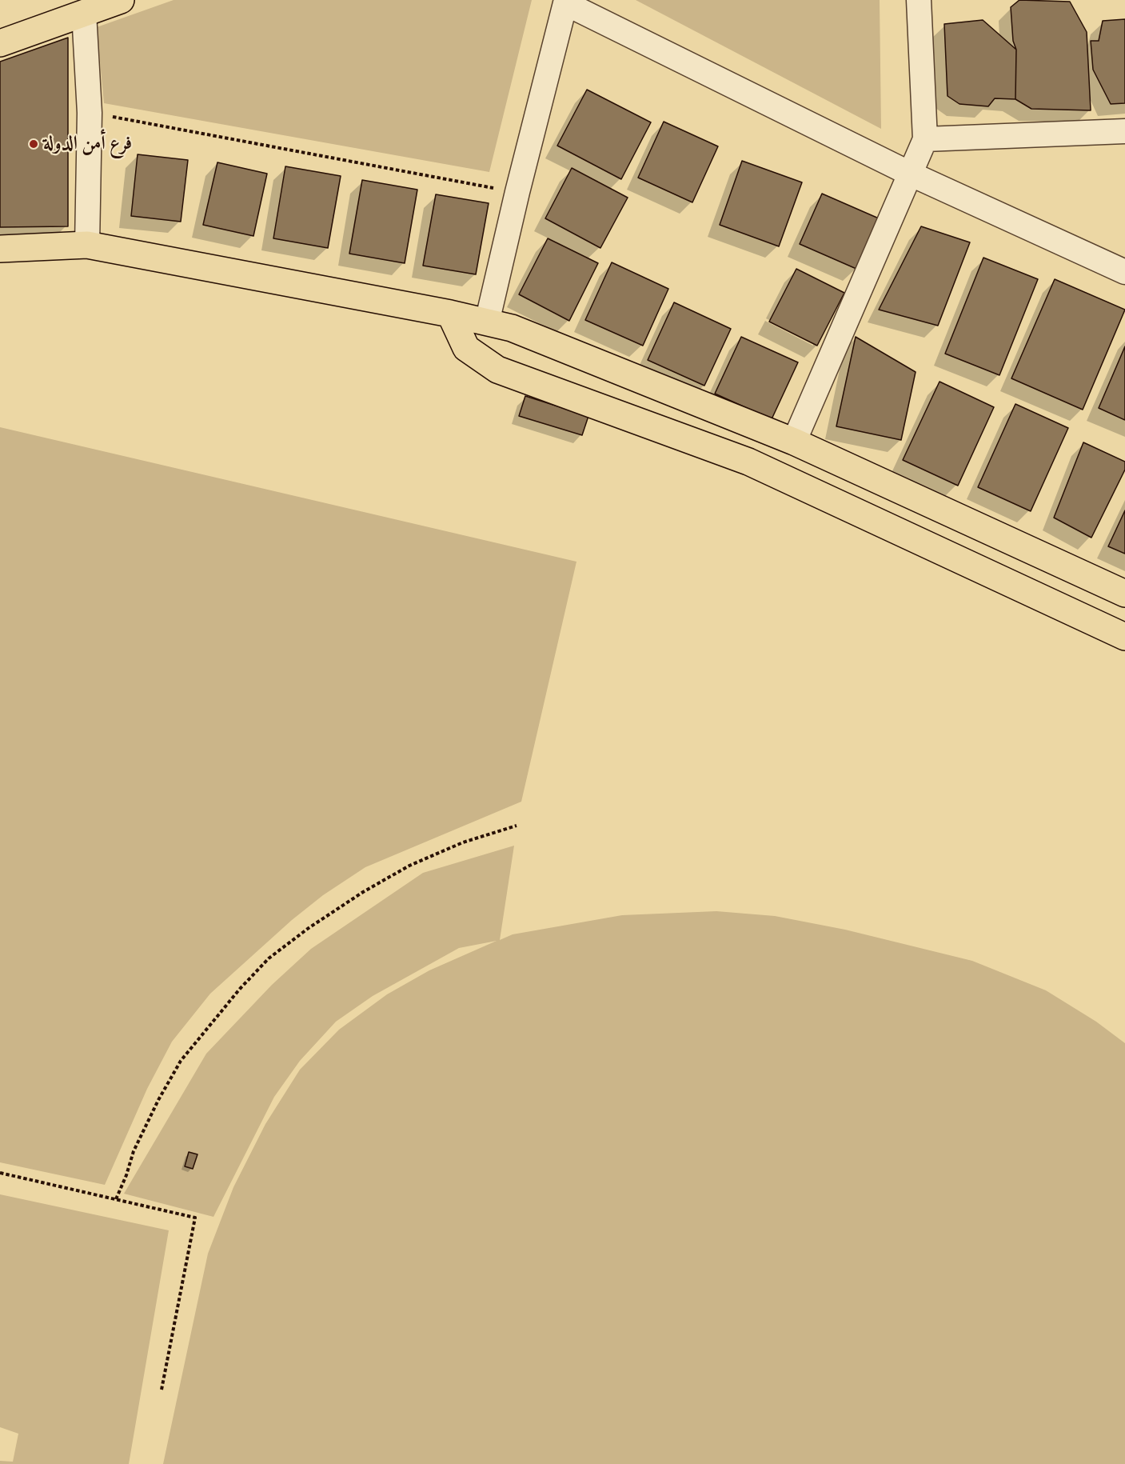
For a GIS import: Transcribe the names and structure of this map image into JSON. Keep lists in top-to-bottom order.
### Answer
{
  "places": ["فرع أمن الدولة"]
}
